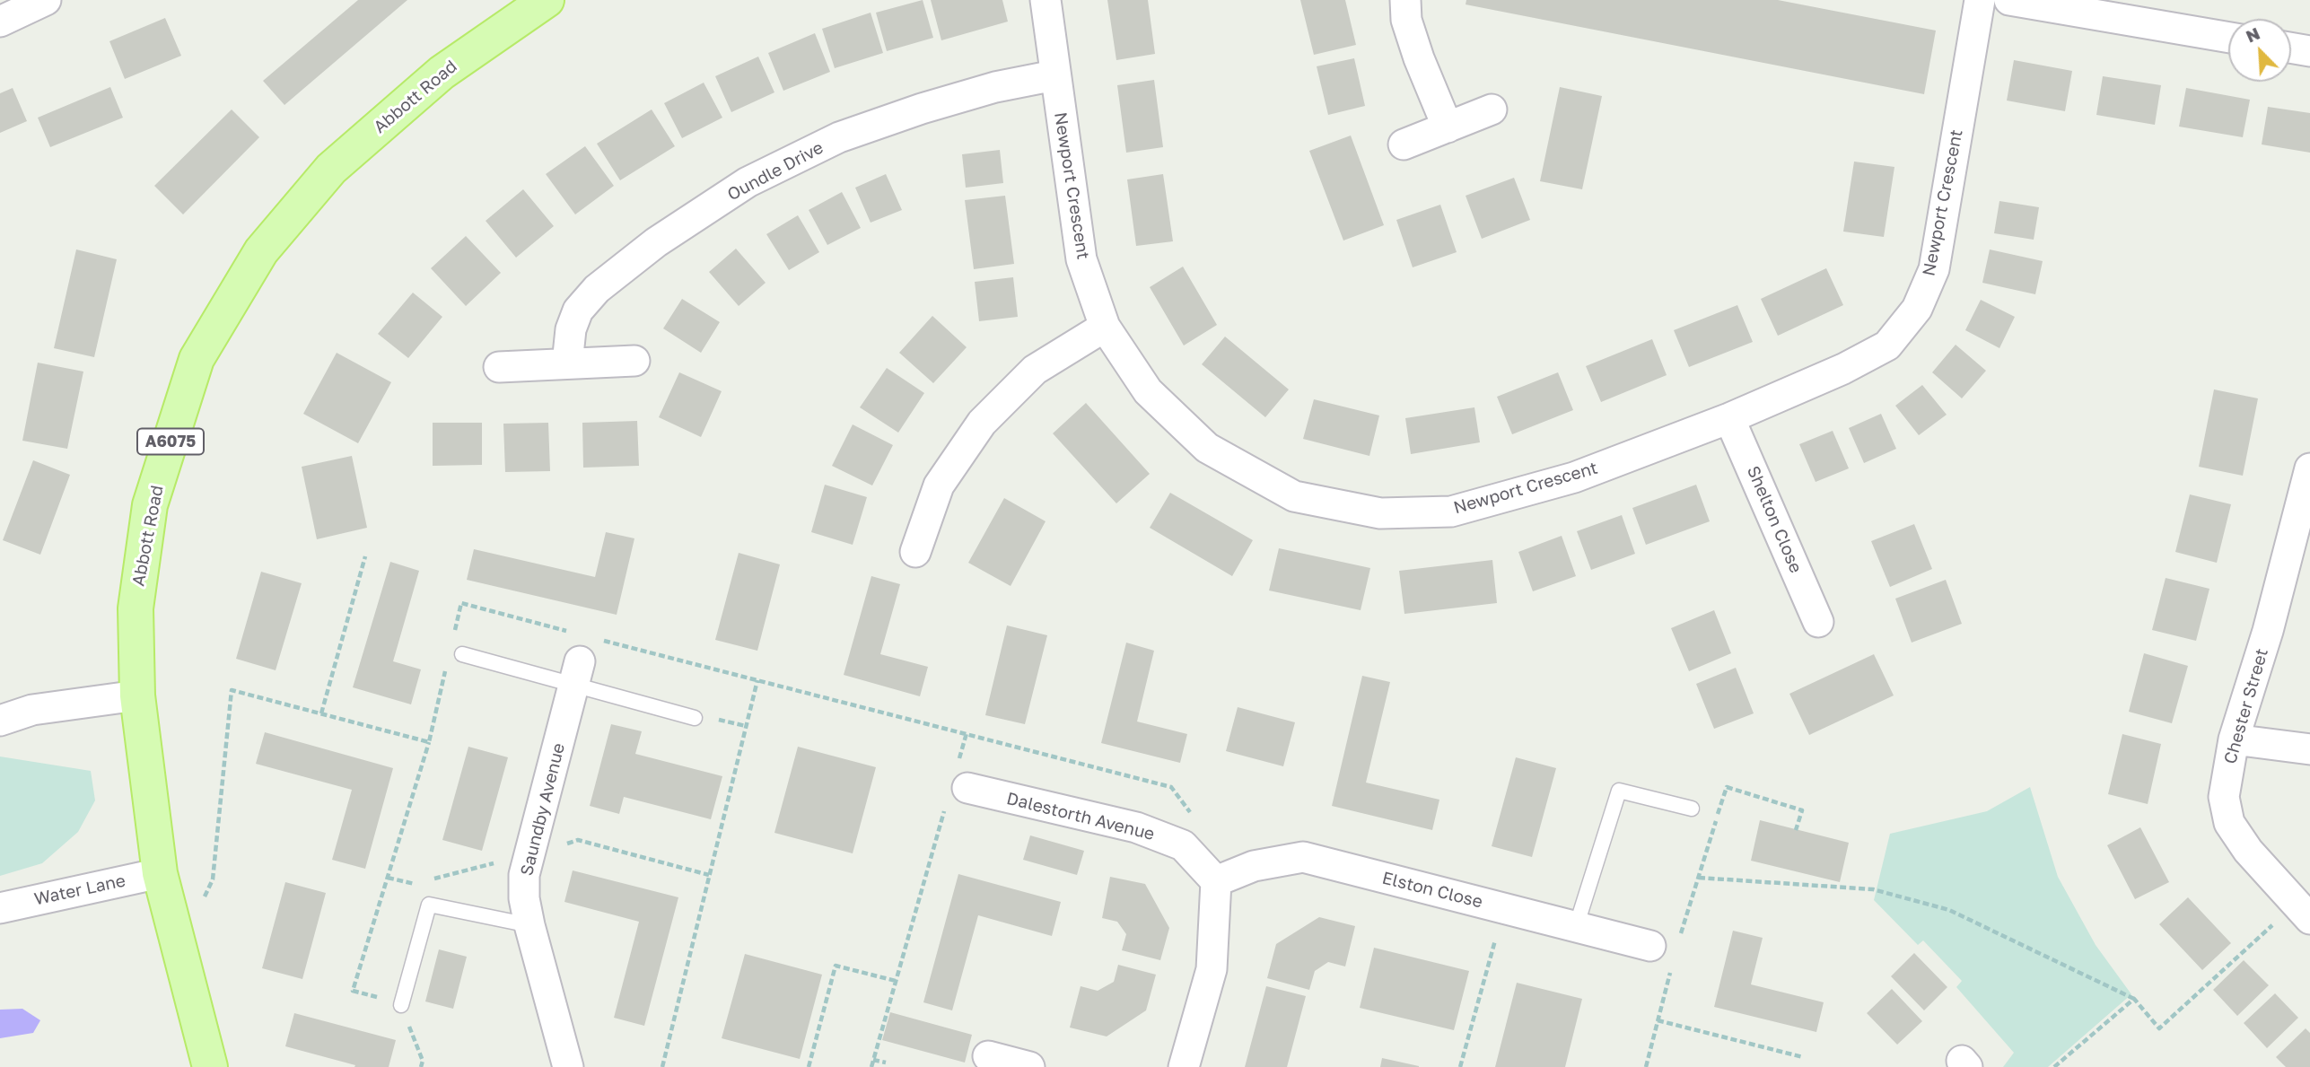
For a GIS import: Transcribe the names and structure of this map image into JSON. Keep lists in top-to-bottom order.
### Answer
{
  "streets": {
    "main road": ["Abbott Road", "A6075"],
    "street": [
      "Oundle Drive",
      "Newport Crescent",
      "Shelton Close",
      "Chester Street",
      "Saundby Avenue",
      "Dalestorth Avenue",
      "Water Lane",
      "Elston Close"
    ]
  },
  "crossings": [
    ["Abbott Road", "Water Lane"],
    ["Oundle Drive", "Newport Crescent"],
    ["Newport Crescent", "Shelton Close"],
    ["Dalestorth Avenue", "Elston Close"]
  ],
  "north": "top left"
}
